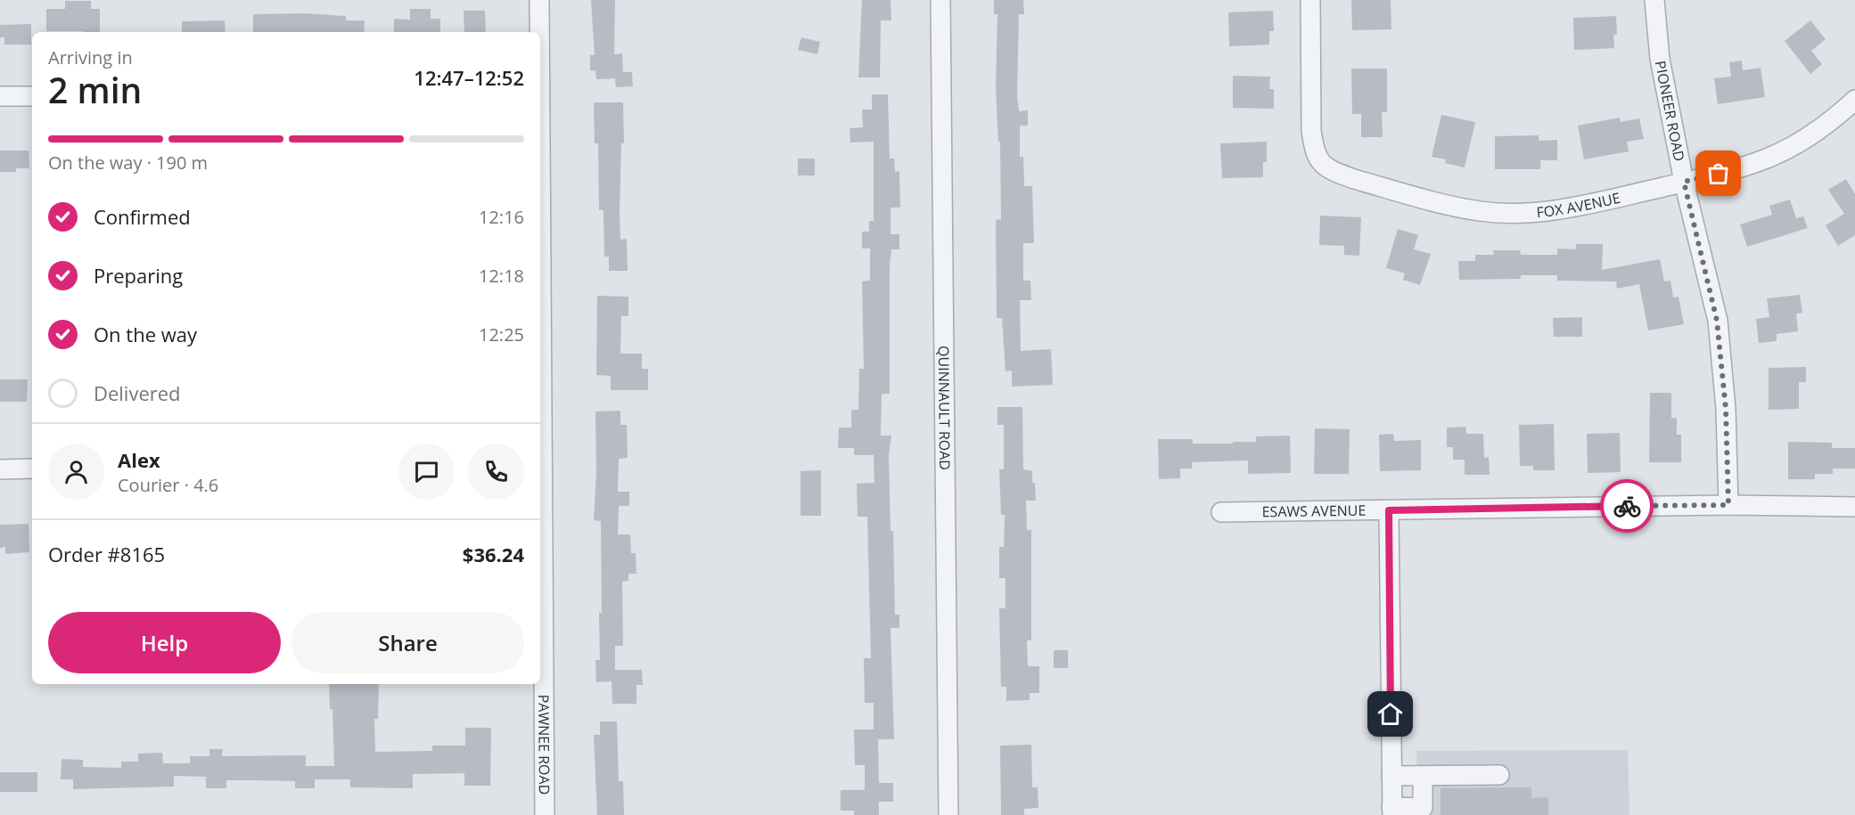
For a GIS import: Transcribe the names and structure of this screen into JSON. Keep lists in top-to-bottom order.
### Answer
{
  "streets": {
    "street": [
      "PIONEER ROAD",
      "FOX AVENUE",
      "QUINNAULT ROAD",
      "ESAWS AVENUE",
      "PAWNEE ROAD"
    ]
  },
  "crossings": [
    ["PIONEER ROAD", "FOX AVENUE"],
    ["PIONEER ROAD", "ESAWS AVENUE"]
  ],
  "page": {
    "heading": ["2 min", "Arriving in", "12:47–12:52"],
    "panel": [
      "Alex",
      "Courier · 4.6",
      "Order #8165",
      "$36.24"
    ],
    "bar": "On the way · 190 m",
    "list": [
      ["Confirmed", "12:16"],
      ["Preparing", "12:18"],
      ["On the way", "12:25"],
      "Delivered"
    ],
    "buttons": ["Help", "Share"]
  }
}
